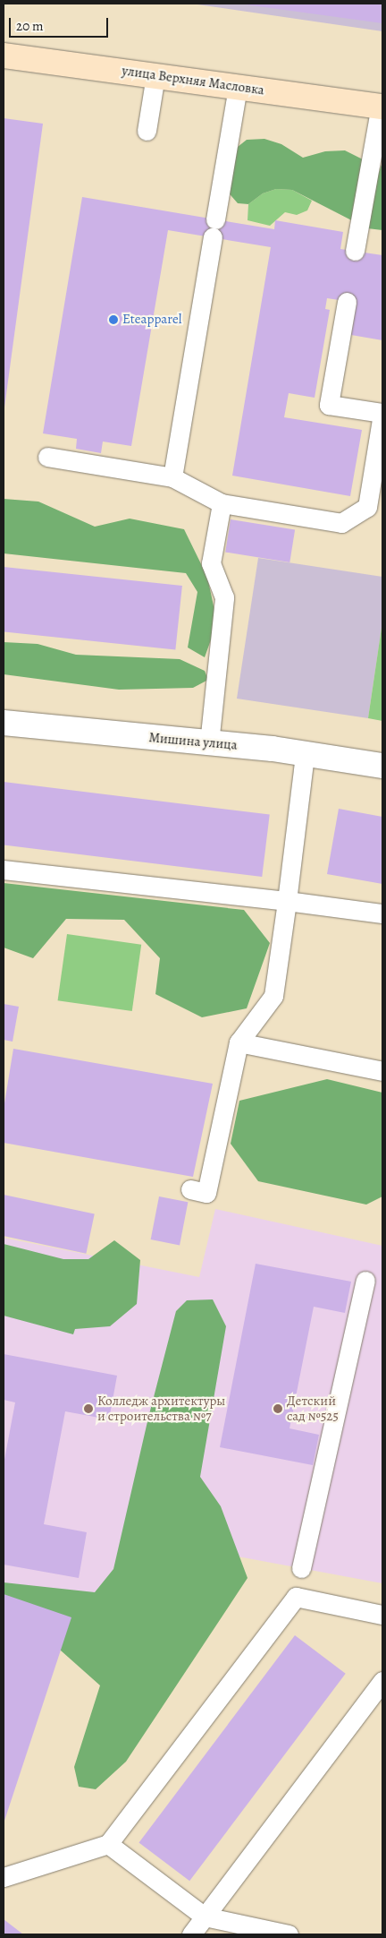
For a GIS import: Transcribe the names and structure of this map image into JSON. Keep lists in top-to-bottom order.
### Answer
{
  "streets": {
    "street": ["улица Верхняя Масловка", "Мишина улица"]
  },
  "places": ["Eteapparel", "Колледж архитектуры и строительства №7", "Детский сад №525"],
  "scale_bar": "20 m"
}
